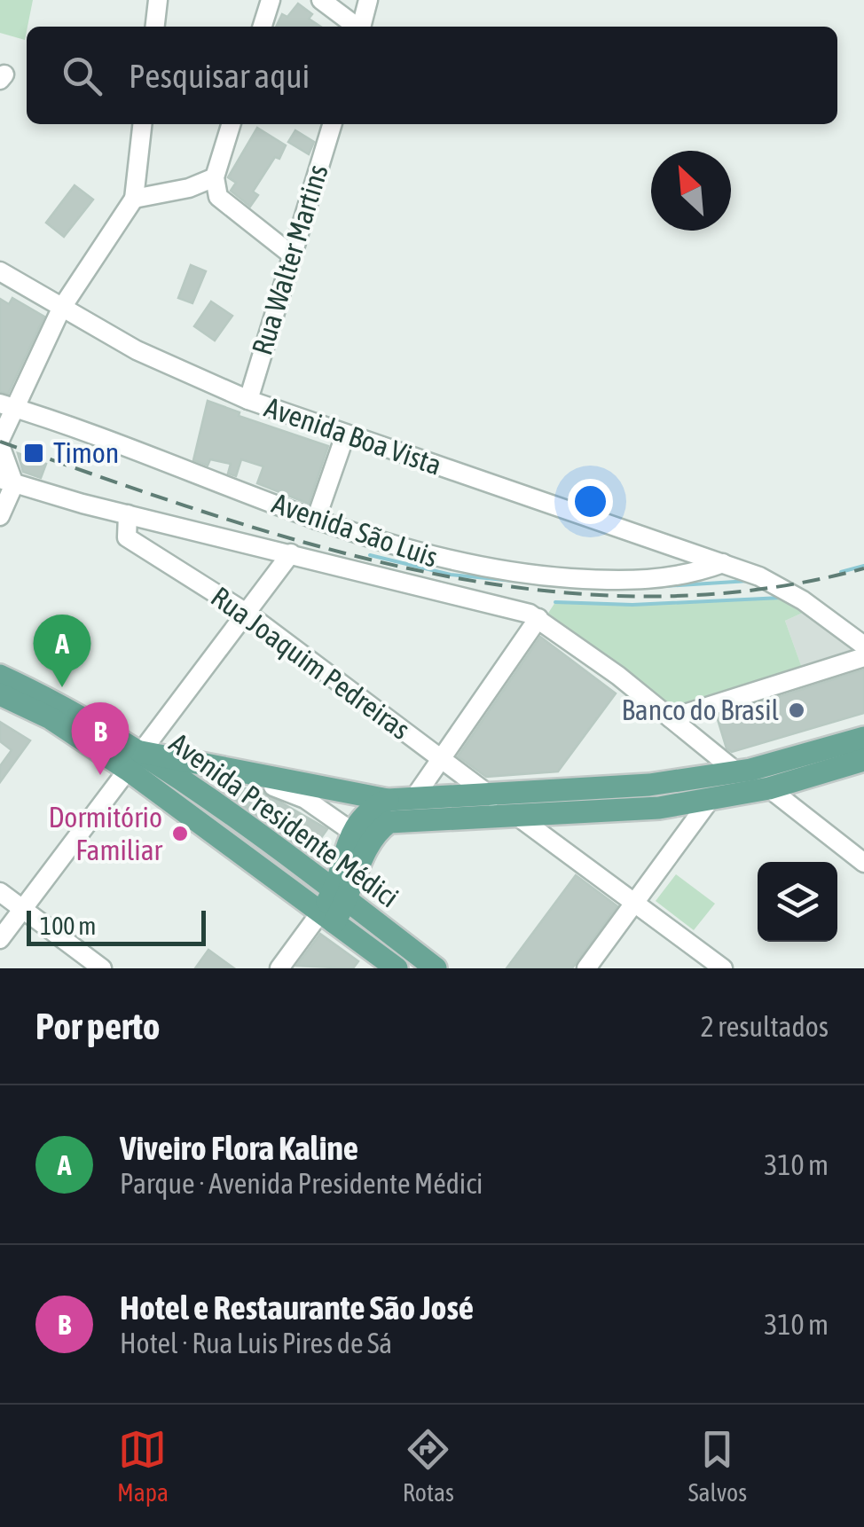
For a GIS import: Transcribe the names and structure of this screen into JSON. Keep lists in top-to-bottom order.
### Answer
{
  "streets": {
    "main road": ["Avenida Presidente Médici"],
    "street": [
      "Rua Walter Martins",
      "Avenida Boa Vista",
      "Avenida São Luis",
      "Rua Joaquim Pedreiras"
    ]
  },
  "crossings": [
    ["Rua Walter Martins", "Avenida Boa Vista"],
    ["Avenida Boa Vista", "Avenida São Luis"],
    ["Avenida São Luis", "Rua Joaquim Pedreiras"]
  ],
  "places": {
    "transit": ["Timon"],
    "other": ["Banco do Brasil", "Dormitório Familiar"]
  },
  "scale_bar": "100 m",
  "north": "top left",
  "page": {
    "search": "Pesquisar aqui",
    "pins": ["A", "B"],
    "scale": "100 m",
    "heading": ["Por perto", "2 resultados"],
    "list": [
      {
        "mark": "A",
        "name": "Viveiro Flora Kaline",
        "note": "Parque · Avenida Presidente Médici",
        "value": "310 m"
      },
      {
        "mark": "B",
        "name": "Hotel e Restaurante São José",
        "note": "Hotel · Rua Luis Pires de Sá",
        "value": "310 m"
      }
    ],
    "nav": ["Mapa", "Rotas", "Salvos"]
  }
}
